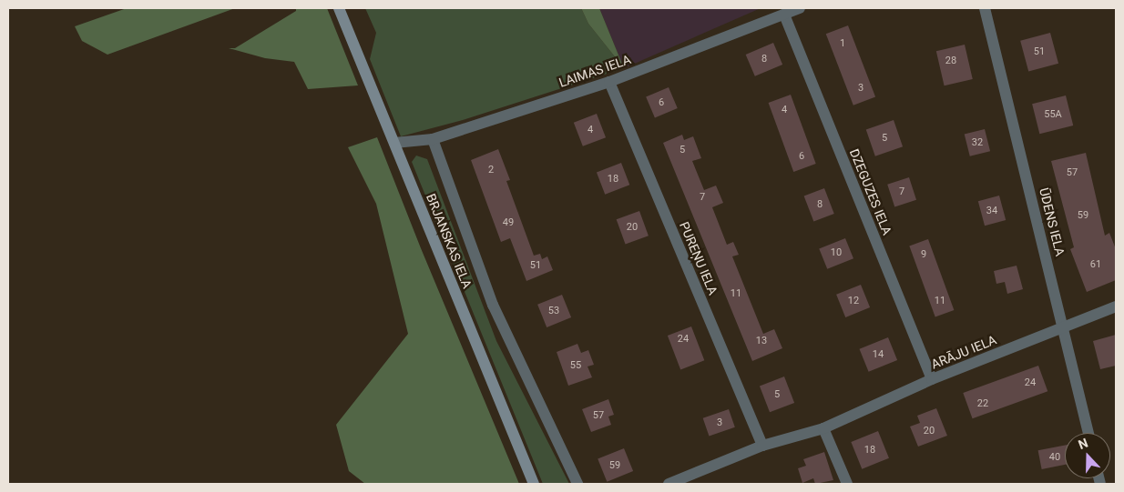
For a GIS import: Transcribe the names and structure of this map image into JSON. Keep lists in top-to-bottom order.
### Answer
{
  "streets": {
    "main road": ["BRJANSKAS IELA"],
    "street": [
      "LAIMAS IELA",
      "DZEGUZES IELA",
      "ŪDENS IELA",
      "PUREŅU IELA",
      "ARĀJU IELA"
    ]
  },
  "crossings": [
    ["LAIMAS IELA", "DZEGUZES IELA"],
    ["LAIMAS IELA", "BRJANSKAS IELA"],
    ["LAIMAS IELA", "PUREŅU IELA"],
    ["DZEGUZES IELA", "ARĀJU IELA"],
    ["ŪDENS IELA", "ARĀJU IELA"],
    ["PUREŅU IELA", "ARĀJU IELA"]
  ],
  "house_numbers": [
    "1",
    "51",
    "8",
    "28",
    "3",
    "6",
    "4",
    "55A",
    "4",
    "5",
    "32",
    "5",
    "6",
    "2",
    "57",
    "18",
    "7",
    "7",
    "8",
    "34",
    "59",
    "49",
    "20",
    "10",
    "9",
    "61",
    "51",
    "11",
    "12",
    "11",
    "53",
    "24",
    "13",
    "14",
    "55",
    "24",
    "5",
    "22",
    "57",
    "3",
    "20",
    "18",
    "40",
    "59"
  ],
  "north": "top"
}
